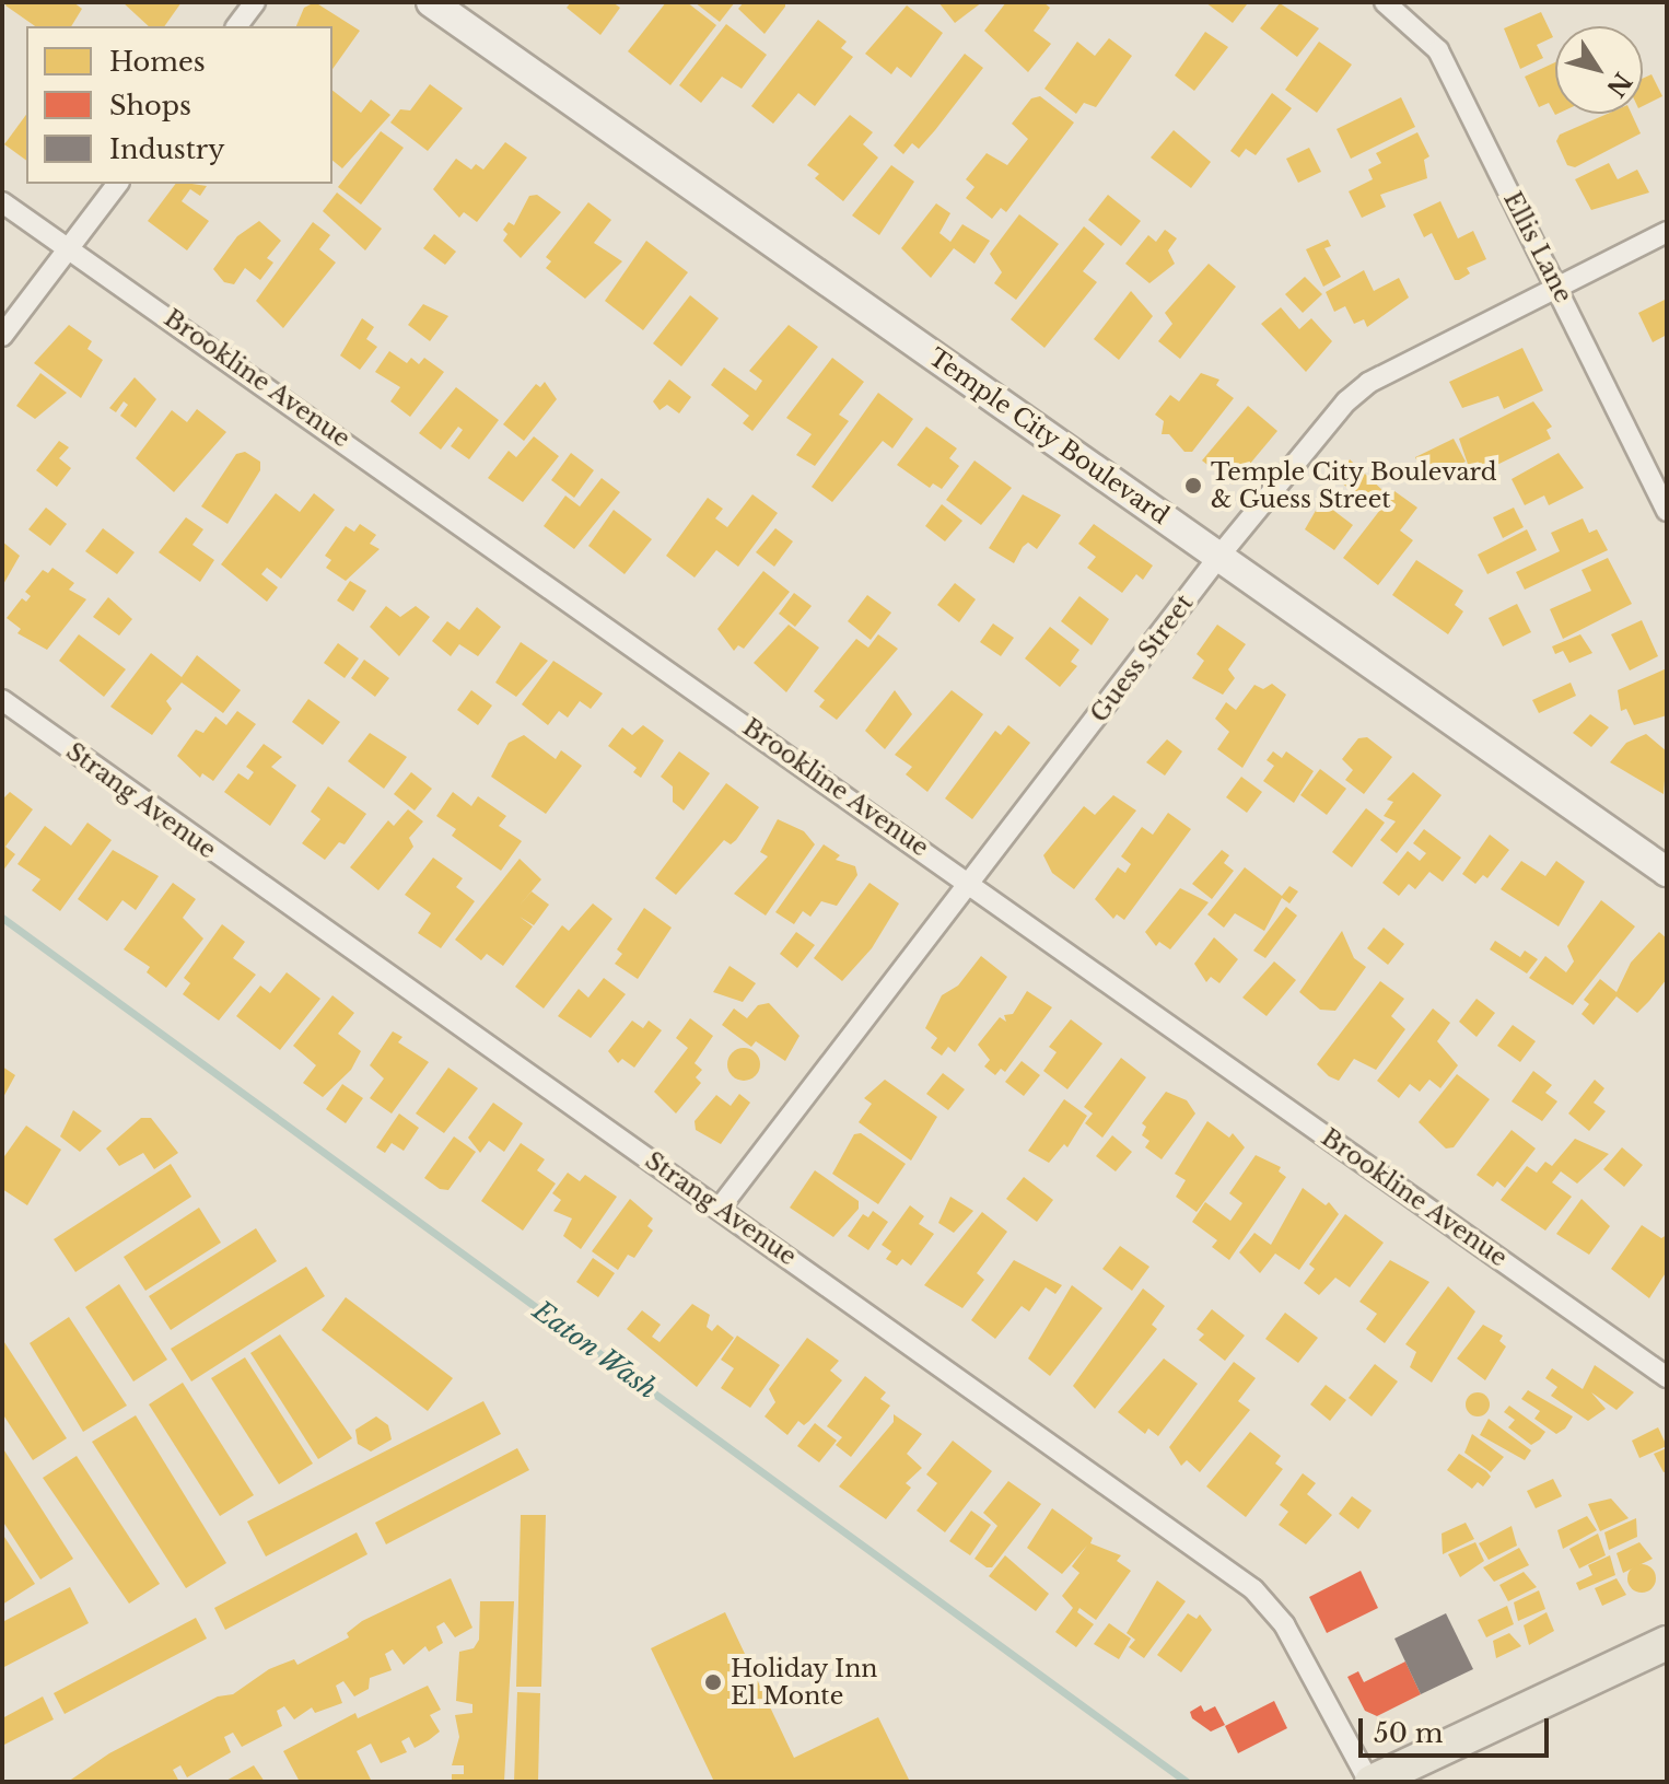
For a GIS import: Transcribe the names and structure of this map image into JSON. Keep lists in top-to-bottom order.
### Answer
{
  "streets": {
    "main road": ["Temple City Boulevard"],
    "street": [
      "Ellis Lane",
      "Brookline Avenue",
      "Guess Street",
      "Strang Avenue"
    ]
  },
  "crossings": [
    ["Ellis Lane", "Guess Street"],
    ["Brookline Avenue", "Guess Street"],
    ["Temple City Boulevard", "Guess Street"],
    ["Guess Street", "Strang Avenue"]
  ],
  "water": ["Eaton Wash"],
  "places": ["Temple City Boulevard & Guess Street", "Holiday Inn El Monte"],
  "legend": ["Homes", "Shops", "Industry"],
  "scale_bar": "50 m",
  "north": "bottom right"
}
